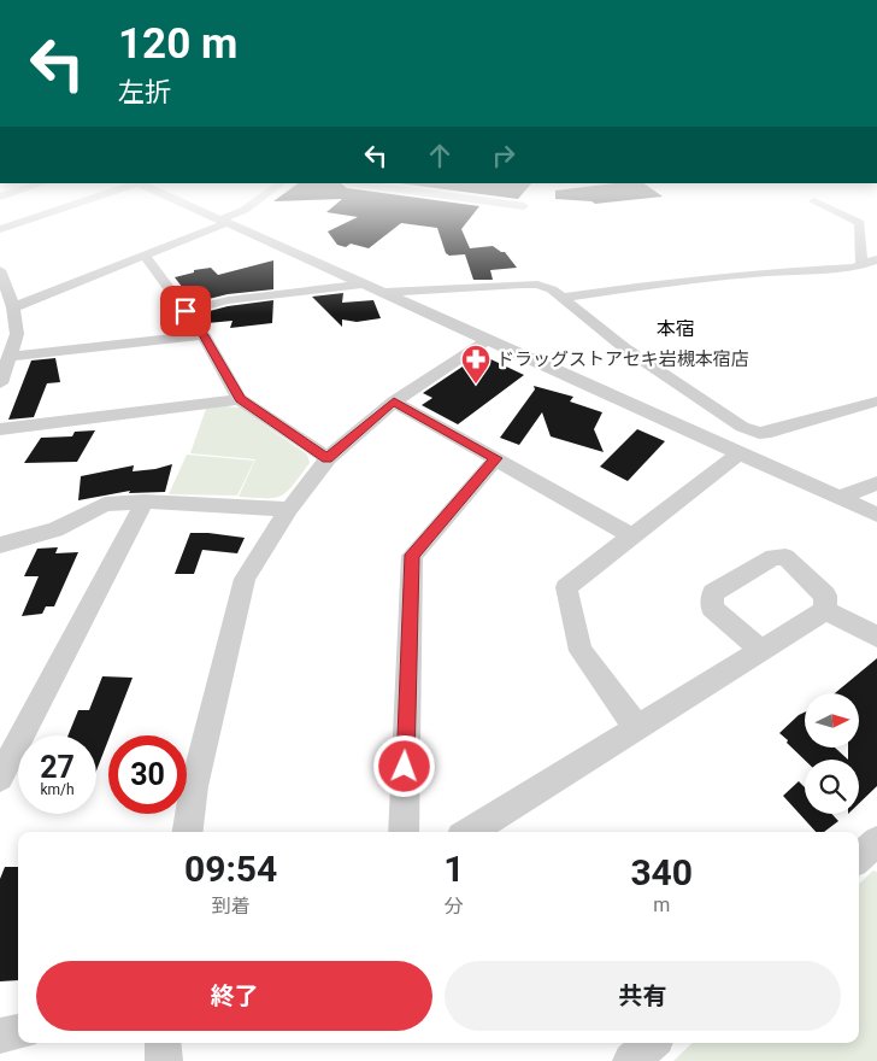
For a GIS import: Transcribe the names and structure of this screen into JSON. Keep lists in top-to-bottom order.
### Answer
{
  "districts": ["本宿"],
  "places": {
    "pharmacy": ["ドラッグストアセキ岩槻本宿店"]
  },
  "north": "right",
  "page": {
    "turn": ["120 m", "左折"],
    "speed": "27 km/h",
    "limit": "30",
    "eta": [
      "09:54",
      "到着",
      "1",
      "分",
      "340",
      "m"
    ],
    "buttons": ["終了", "共有"]
  }
}
